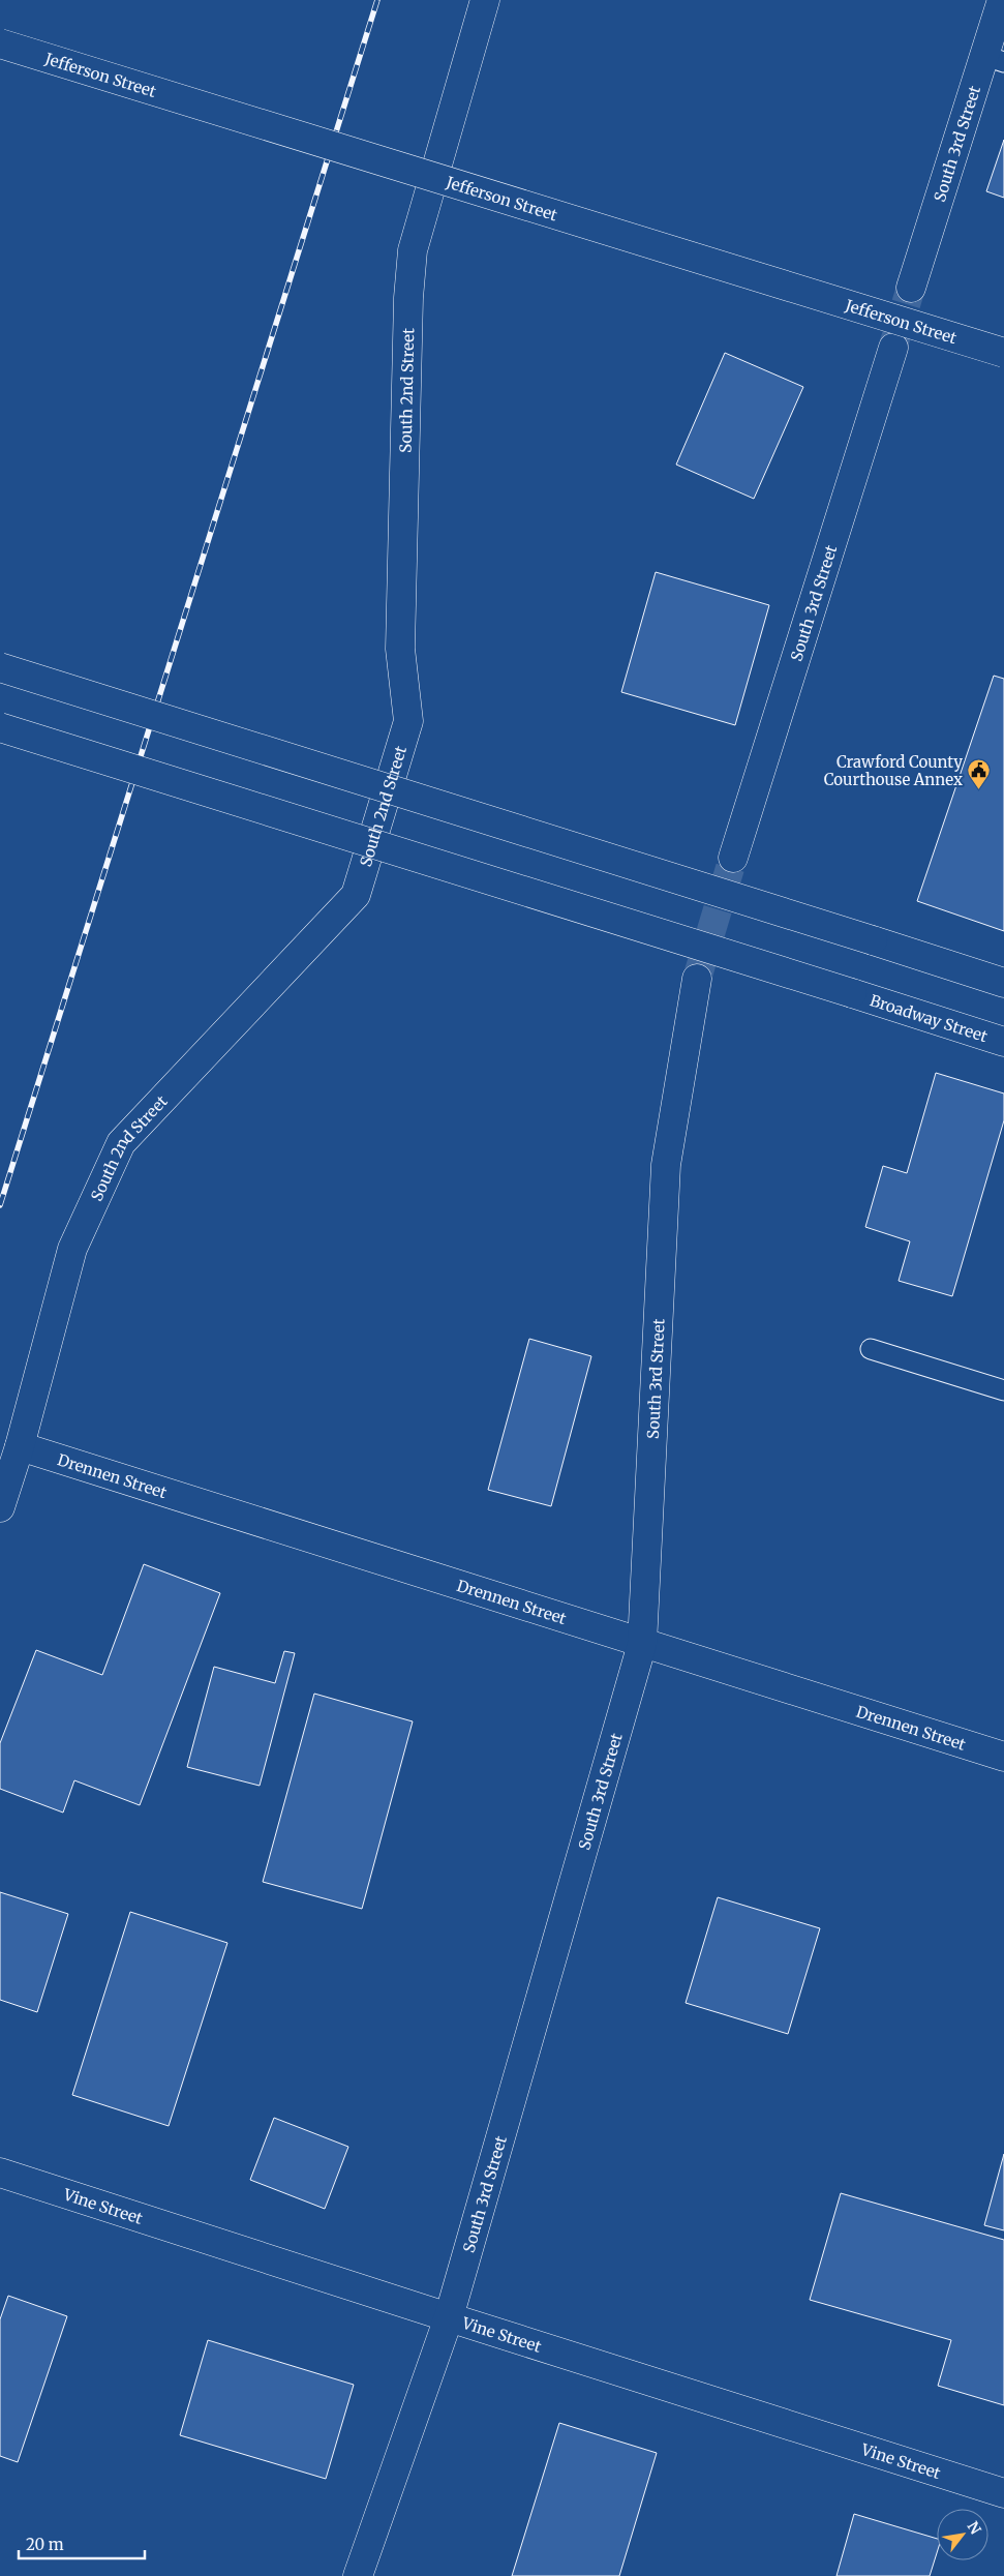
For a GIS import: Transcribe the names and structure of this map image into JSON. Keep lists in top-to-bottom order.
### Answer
{
  "streets": {
    "street": [
      "Jefferson Street",
      "South 3rd Street",
      "South 2nd Street",
      "Broadway Street",
      "Drennen Street",
      "Vine Street"
    ]
  },
  "crossings": [
    ["South 3rd Street", "Drennen Street"],
    ["South 3rd Street", "Vine Street"],
    ["South 2nd Street", "Drennen Street"]
  ],
  "places": {
    "public building": ["Crawford County Courthouse Annex"]
  },
  "scale_bar": "20 m",
  "north": "top right"
}
